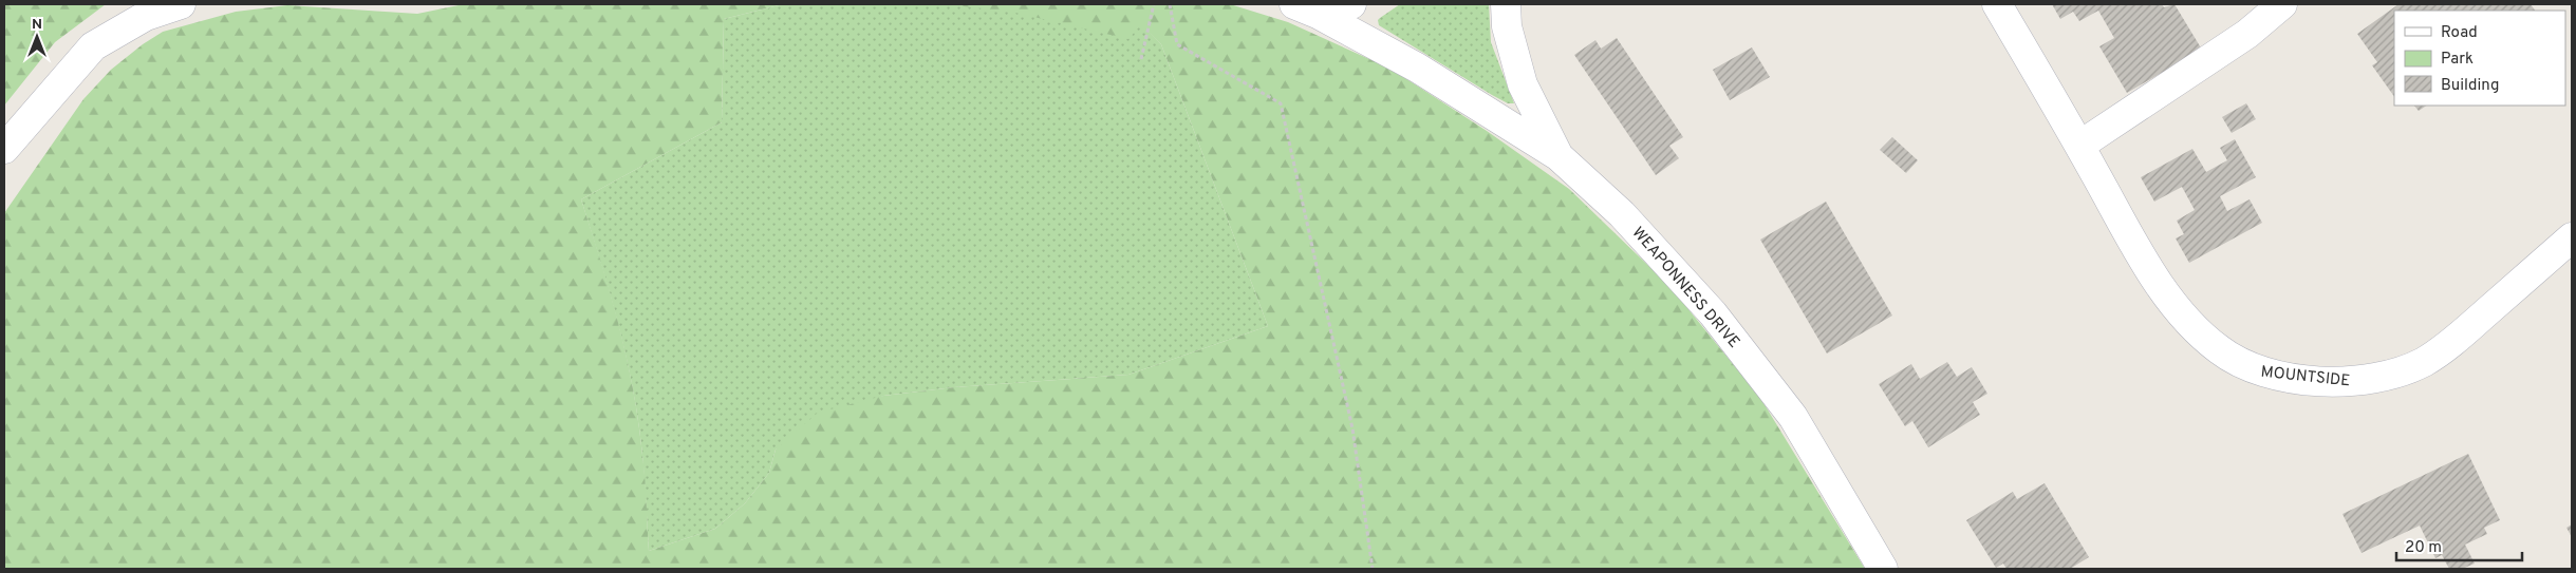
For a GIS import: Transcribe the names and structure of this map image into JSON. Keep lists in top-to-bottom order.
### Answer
{
  "streets": {
    "street": ["WEAPONNESS DRIVE", "MOUNTSIDE"]
  },
  "legend": ["Road", "Park", "Building"],
  "scale_bar": "20 m",
  "north": "top"
}
